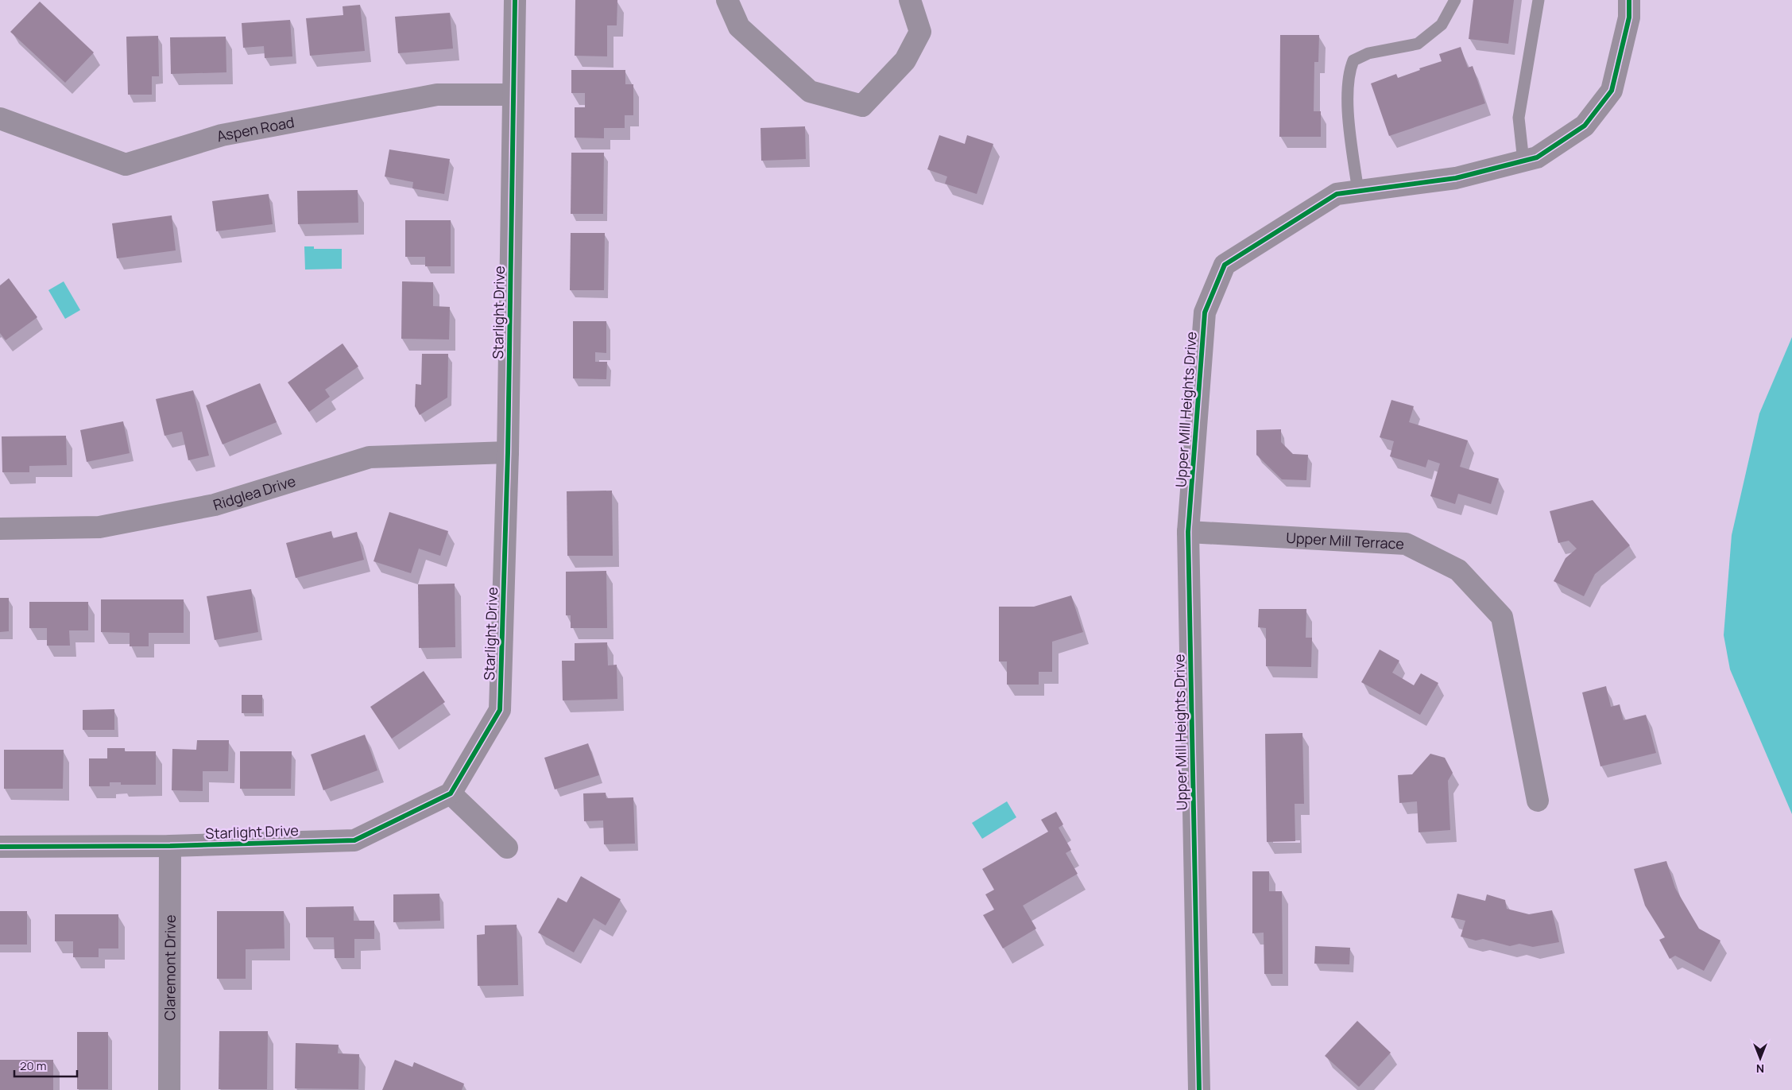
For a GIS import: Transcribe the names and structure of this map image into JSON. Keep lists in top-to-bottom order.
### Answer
{
  "streets": {
    "street": [
      "Aspen Road",
      "Starlight Drive",
      "Upper Mill Heights Drive",
      "Ridglea Drive",
      "Upper Mill Terrace",
      "Claremont Drive"
    ]
  },
  "crossings": [
    ["Aspen Road", "Starlight Drive"],
    ["Starlight Drive", "Ridglea Drive"],
    ["Starlight Drive", "Claremont Drive"],
    ["Upper Mill Heights Drive", "Upper Mill Terrace"]
  ],
  "scale_bar": "20 m",
  "north": "bottom"
}
